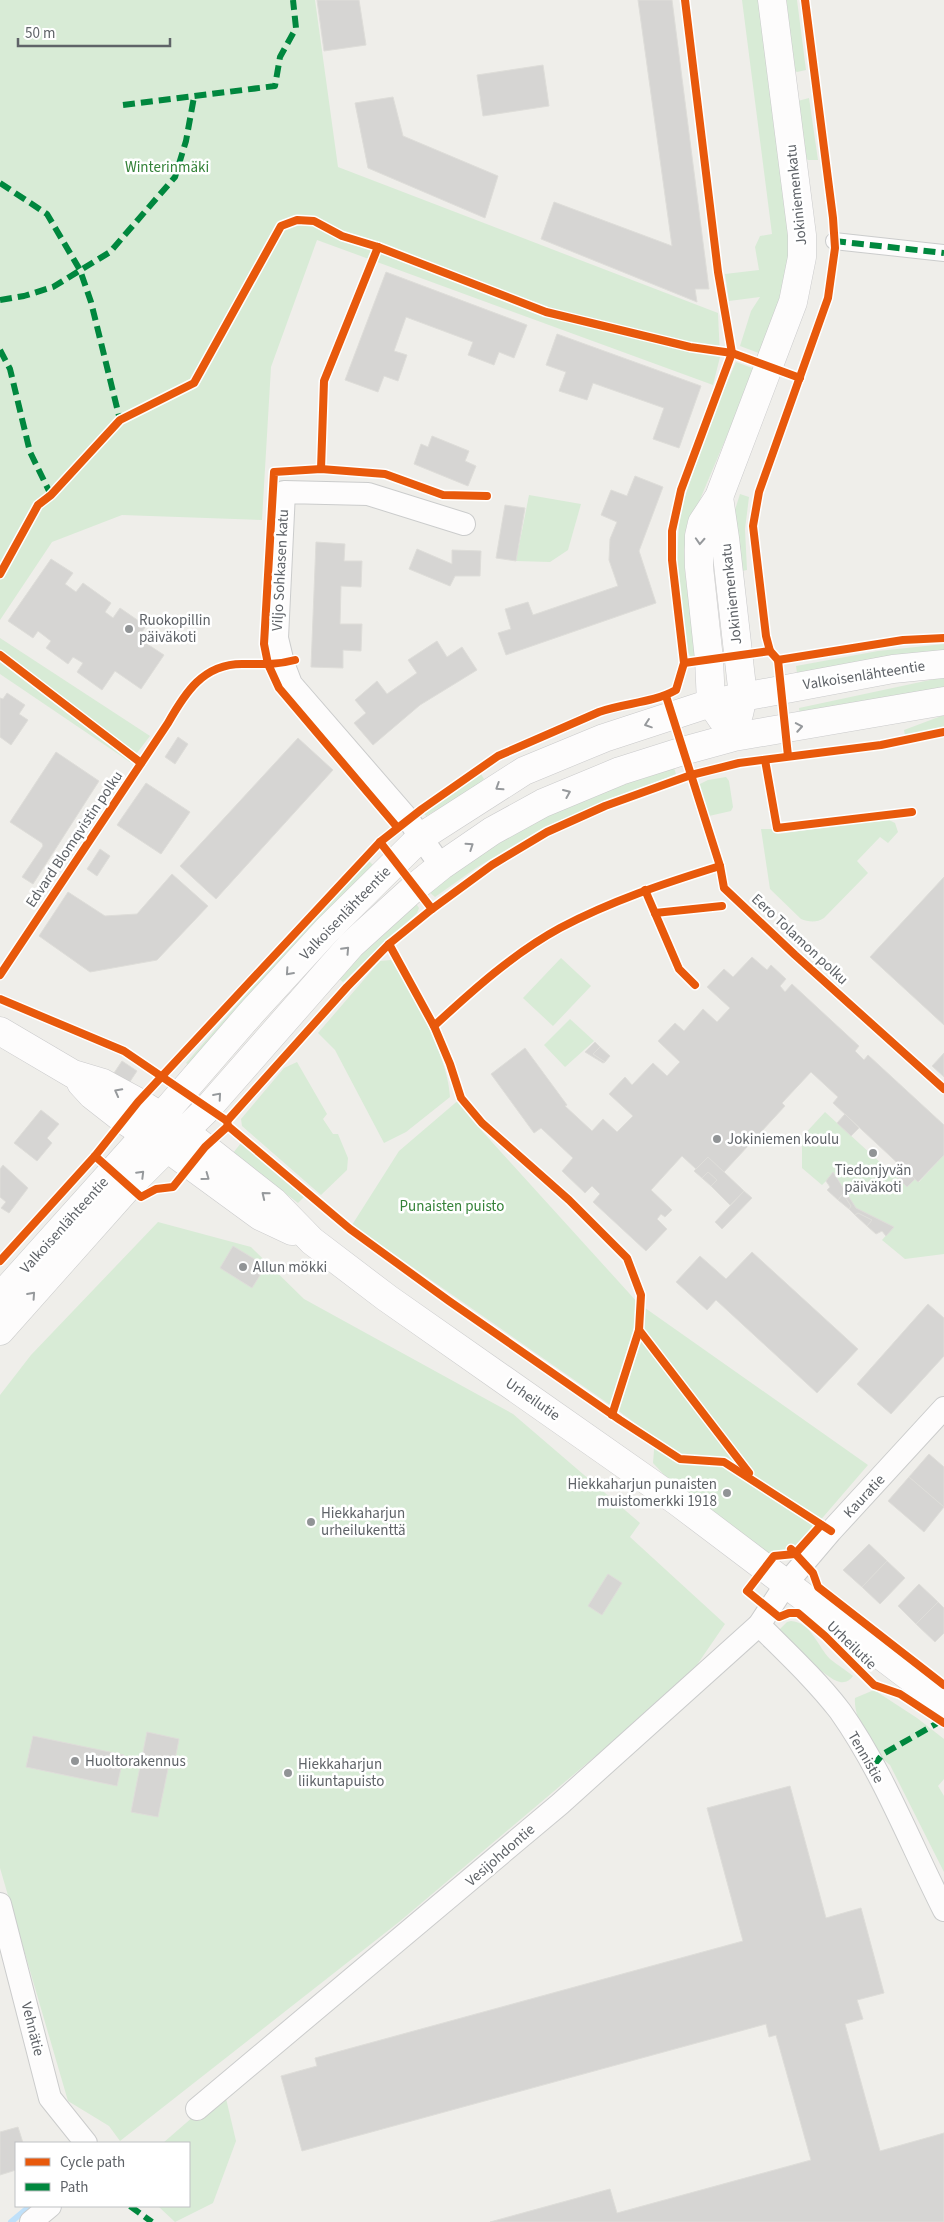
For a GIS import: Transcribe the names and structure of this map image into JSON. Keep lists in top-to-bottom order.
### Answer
{
  "streets": {
    "main road": ["Jokiniemenkatu", "Valkoisenlähteentie", "Urheilutie"],
    "street": [
      "Viljo Sohkasen katu",
      "Kauratie",
      "Tennistie",
      "Vesijohdontie",
      "Vehnätie"
    ],
    "cycle path": ["Edvard Blomqvistin polku", "Eero Tolamon polku"]
  },
  "crossings": [
    ["Jokiniemenkatu", "Valkoisenlähteentie"],
    ["Viljo Sohkasen katu", "Valkoisenlähteentie"],
    ["Valkoisenlähteentie", "Urheilutie"],
    ["Urheilutie", "Kauratie"],
    ["Urheilutie", "Vesijohdontie"],
    ["Kauratie", "Vesijohdontie"],
    ["Tennistie", "Vesijohdontie"]
  ],
  "parks": ["Winterinmäki", "Punaisten puisto"],
  "places": [
    "Ruokopillin päiväkoti",
    "Jokiniemen koulu",
    "Tiedonjyvän päiväkoti",
    "Allun mökki",
    "Hiekkaharjun punaisten muistomerkki 1918",
    "Hiekkaharjun urheilukenttä",
    "Huoltorakennus",
    "Hiekkaharjun liikuntapuisto"
  ],
  "legend": ["Cycle path", "Path"],
  "scale_bar": "50 m"
}
